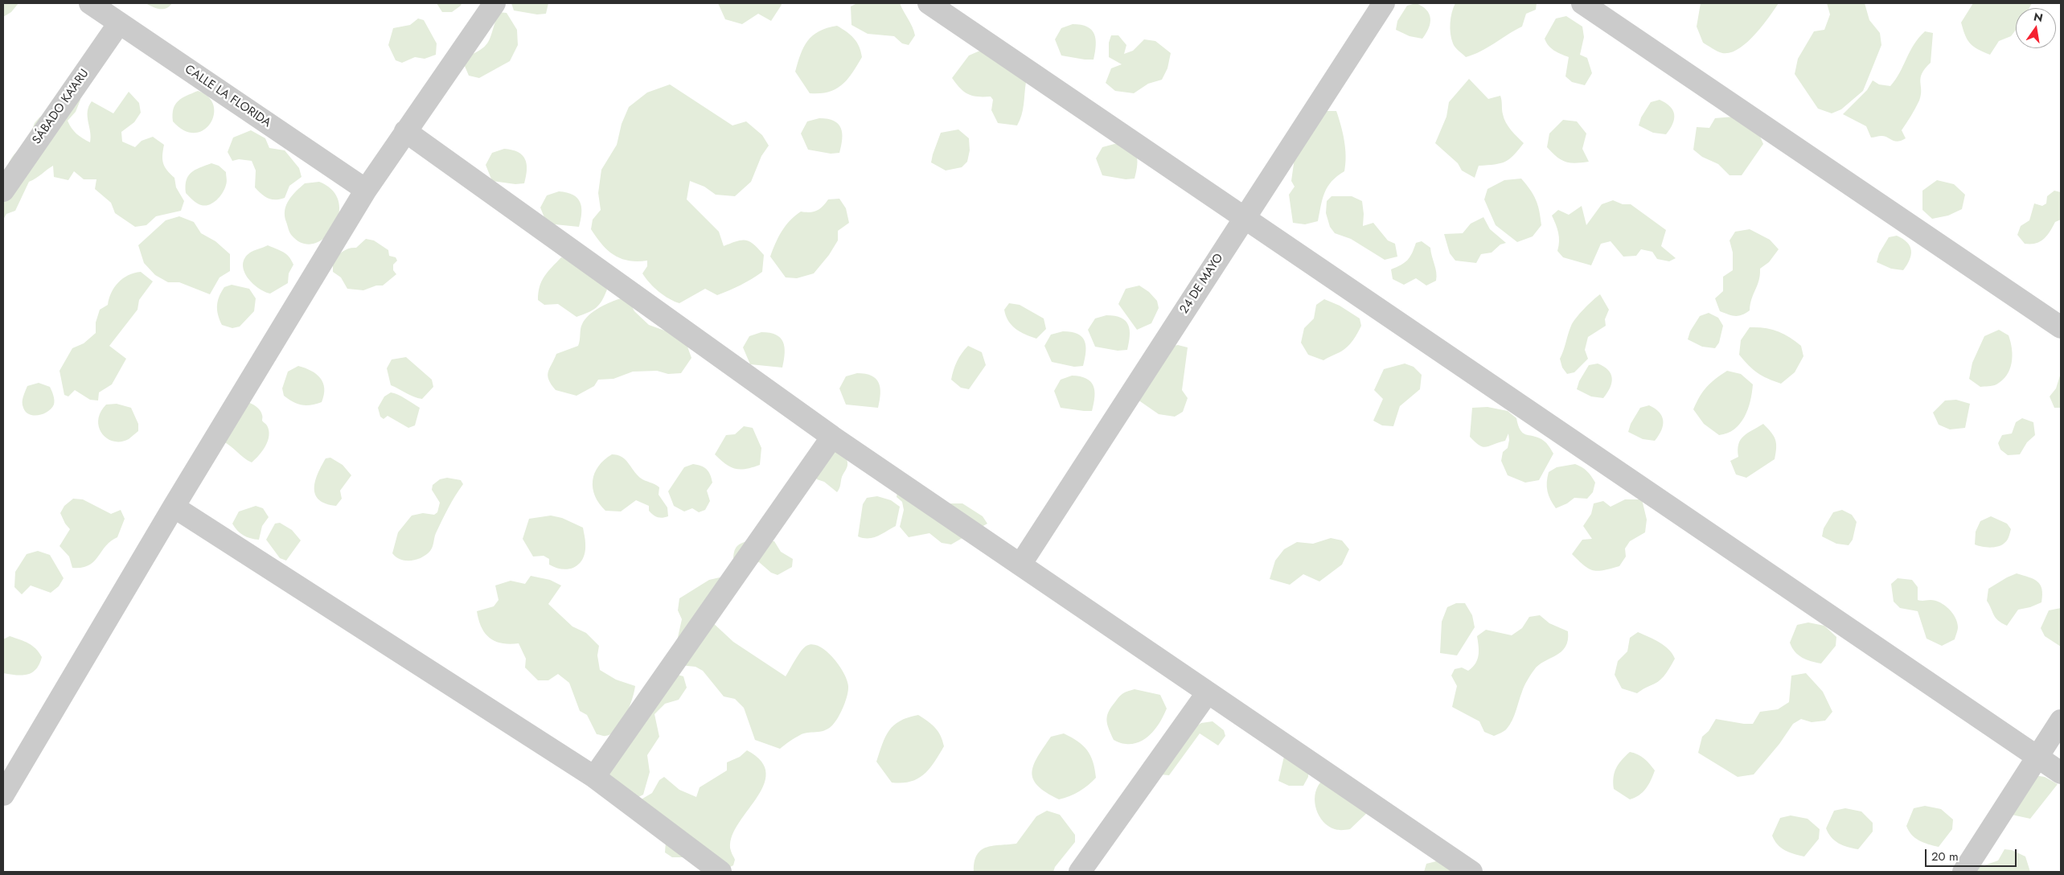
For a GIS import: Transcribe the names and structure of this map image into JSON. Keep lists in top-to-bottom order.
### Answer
{
  "streets": {
    "street": ["CALLE LA FLORIDA", "SÁBADO KA'ARU", "24 DE MAYO"]
  },
  "crossings": [
    ["CALLE LA FLORIDA", "SÁBADO KA'ARU"]
  ],
  "scale_bar": "20 m",
  "north": "top"
}
